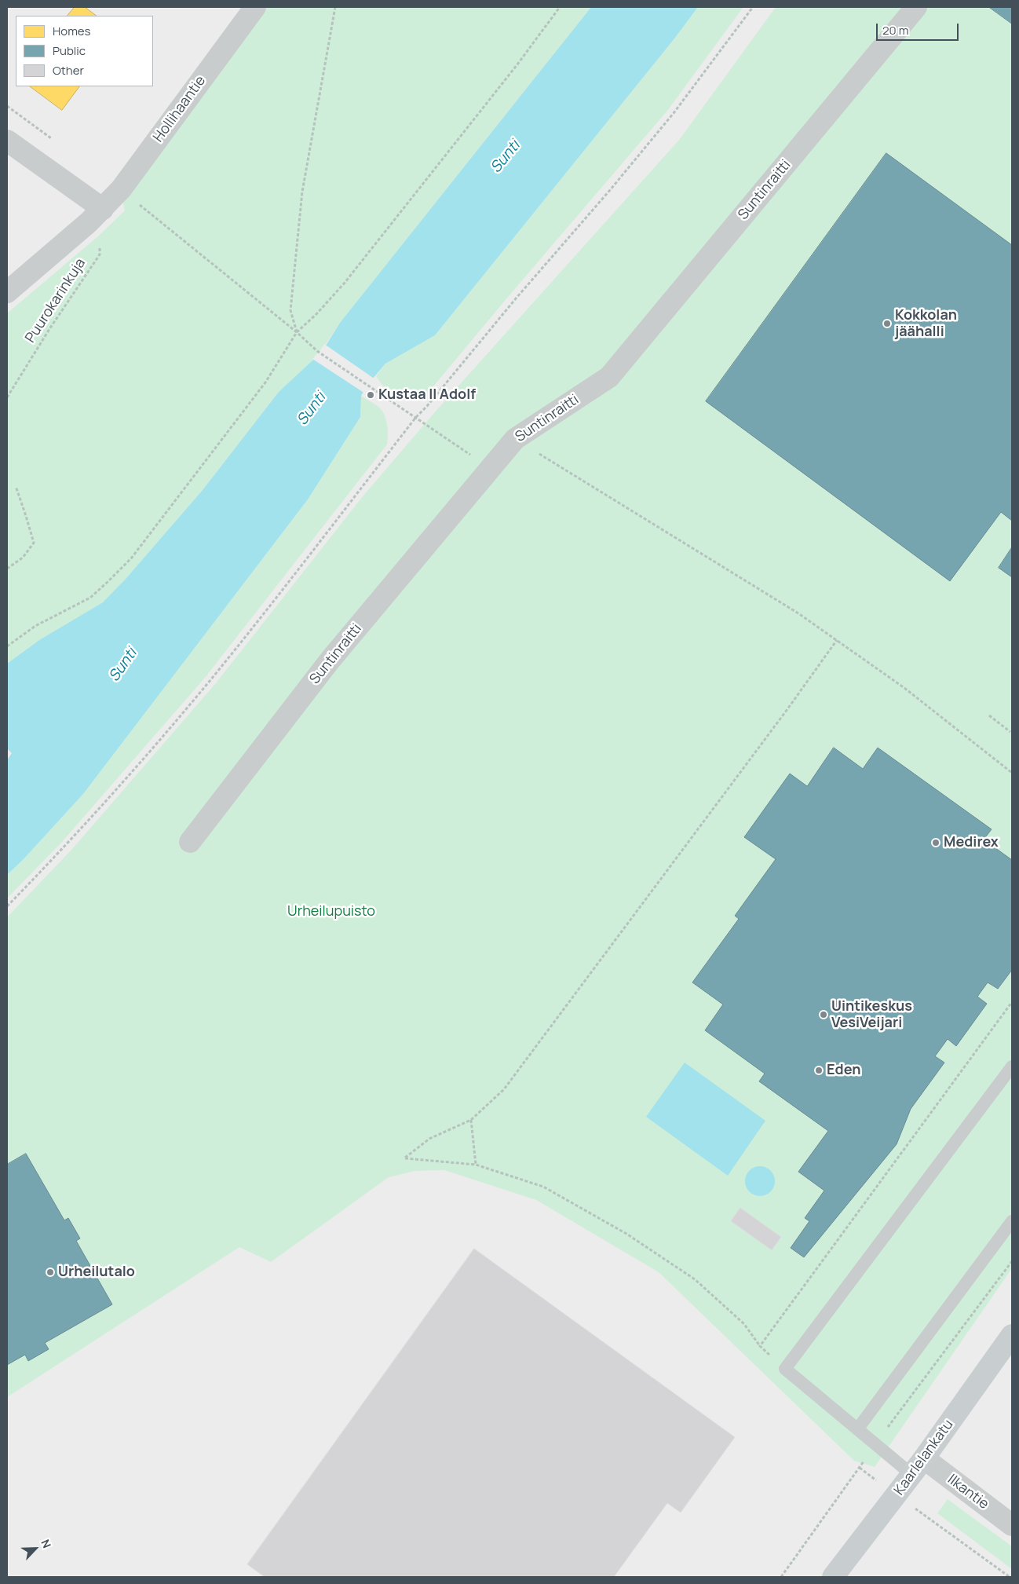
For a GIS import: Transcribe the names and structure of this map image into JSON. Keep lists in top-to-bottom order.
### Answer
{
  "streets": {
    "main road": ["Kaarlelankatu"],
    "street": ["Hollihaantie", "Suntinraitti", "Ilkantie"],
    "path": ["Puurokarinkuja"]
  },
  "crossings": [
    ["Hollihaantie", "Puurokarinkuja"],
    ["Kaarlelankatu", "Ilkantie"]
  ],
  "water": ["Sunti"],
  "parks": ["Urheilupuisto"],
  "places": [
    "Kokkolan jäähalli",
    "Kustaa II Adolf",
    "Medirex",
    "Uintikeskus VesiVeijari",
    "Eden",
    "Urheilutalo"
  ],
  "legend": ["Homes", "Public", "Other"],
  "scale_bar": "20 m",
  "north": "top right"
}
